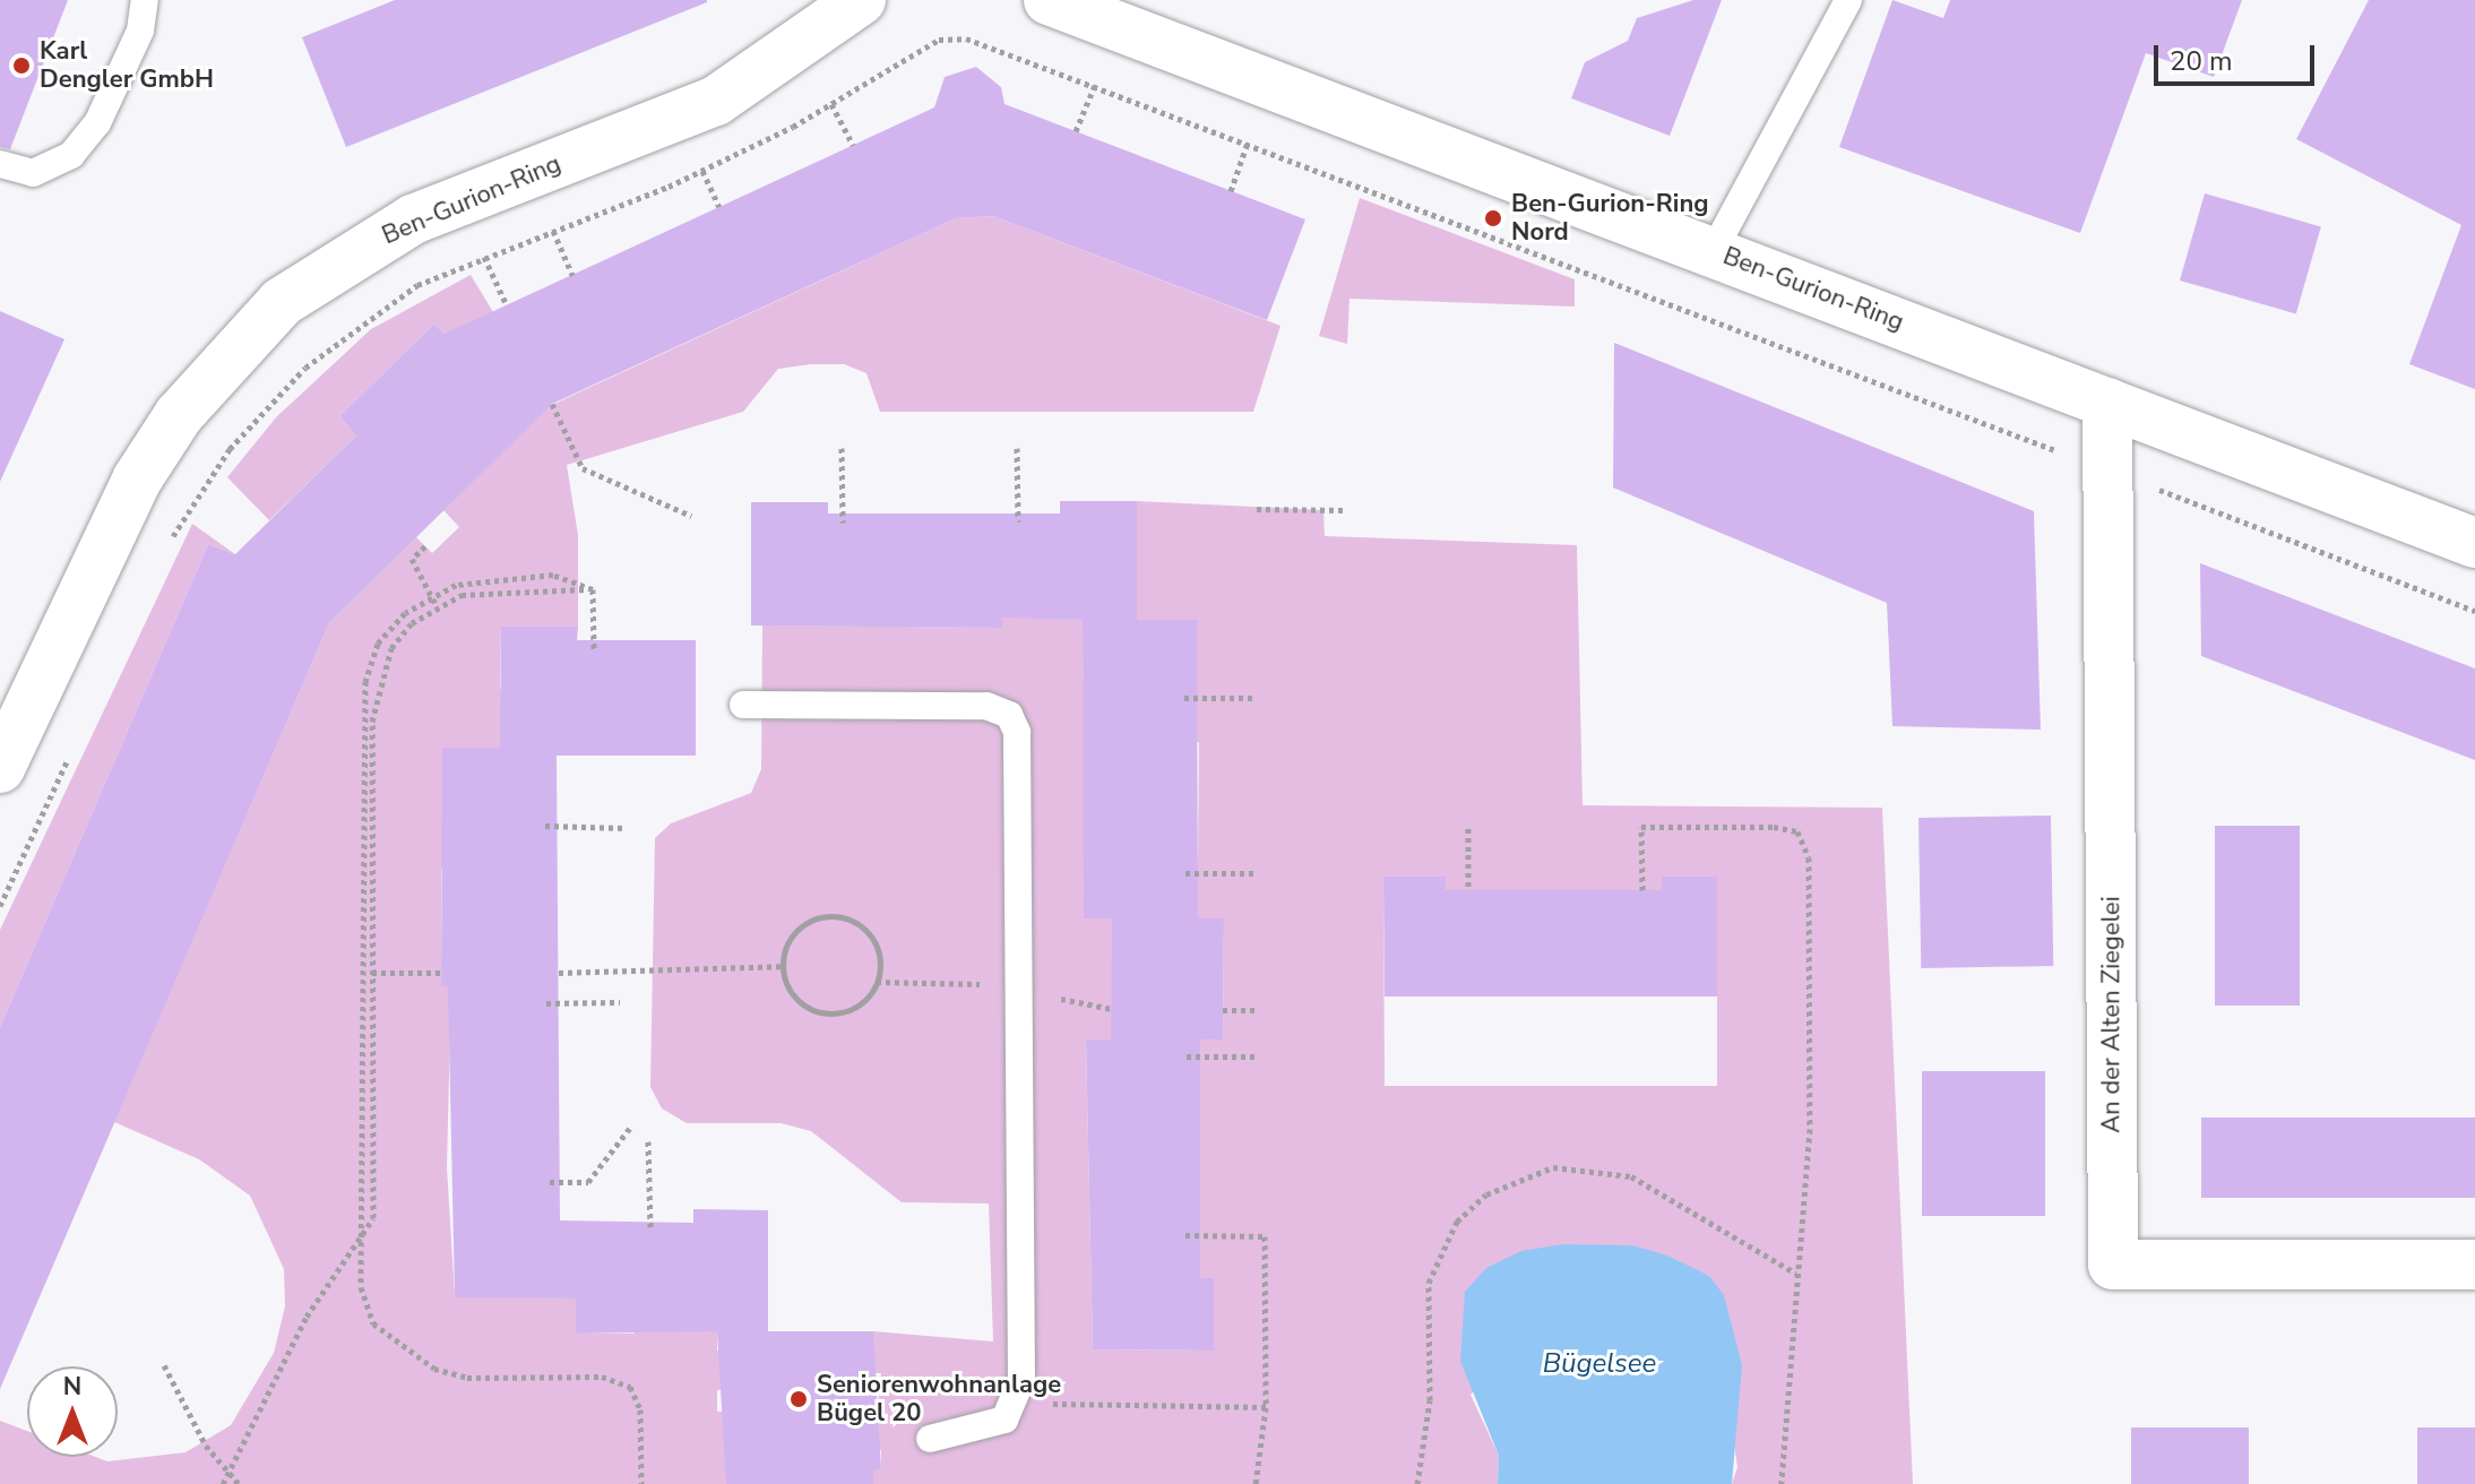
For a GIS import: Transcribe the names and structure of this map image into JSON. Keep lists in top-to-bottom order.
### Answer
{
  "streets": {
    "street": ["Ben-Gurion-Ring", "An der Alten Ziegelei"]
  },
  "crossings": [
    ["Ben-Gurion-Ring", "An der Alten Ziegelei"]
  ],
  "water": ["Bügelsee"],
  "places": ["Karl Dengler GmbH", "Ben-Gurion-Ring Nord", "Seniorenwohnanlage Bügel 20"],
  "scale_bar": "20 m",
  "north": "top"
}
